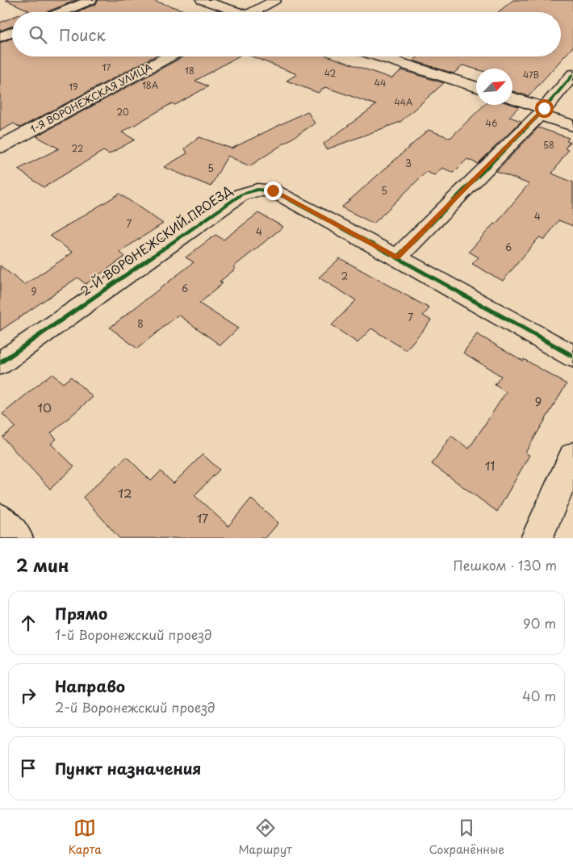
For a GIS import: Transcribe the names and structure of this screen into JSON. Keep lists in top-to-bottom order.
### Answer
{
  "streets": {
    "street": ["1-Я ВОРОНЕЖСКАЯ УЛИЦА", "2-Й ВОРОНЕЖСКИЙ ПРОЕЗД"]
  },
  "house_numbers": [
    "17",
    "18",
    "42",
    "47В",
    "44",
    "18А",
    "19",
    "44А",
    "20",
    "46",
    "58",
    "22",
    "3",
    "5",
    "5",
    "4",
    "7",
    "4",
    "6",
    "2",
    "6",
    "9",
    "7",
    "8",
    "9",
    "10",
    "11",
    "12",
    "17"
  ],
  "north": "top right",
  "page": {
    "search": "Поиск",
    "heading": ["2 мин", "Пешком · 130 m"],
    "list": [
      ["Прямо", "1-й Воронежский проезд", "90 m"],
      ["Направо", "2-й Воронежский проезд", "40 m"],
      "Пункт назначения"
    ],
    "nav": ["Карта", "Маршрут", "Сохранённые"]
  }
}
